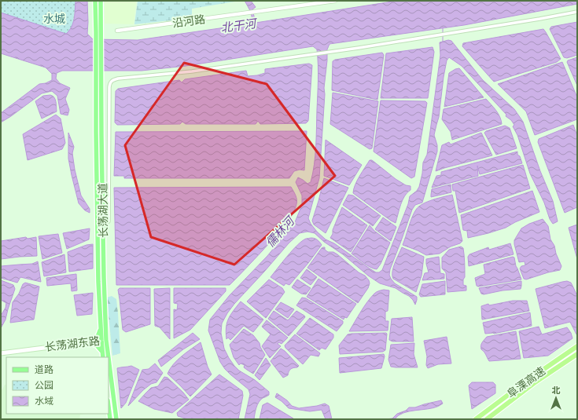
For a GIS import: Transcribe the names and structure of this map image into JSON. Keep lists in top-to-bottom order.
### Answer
{
  "streets": {
    "highway": ["阜溧高速"],
    "main road": ["长荡湖大道", "长荡湖东路"],
    "street": ["沿河路"]
  },
  "crossings": [
    ["长荡湖大道", "长荡湖东路"]
  ],
  "water": ["北干河", "儒林河"],
  "parks": ["水城"],
  "legend": ["道路", "公园", "水域"],
  "north": "top"
}
